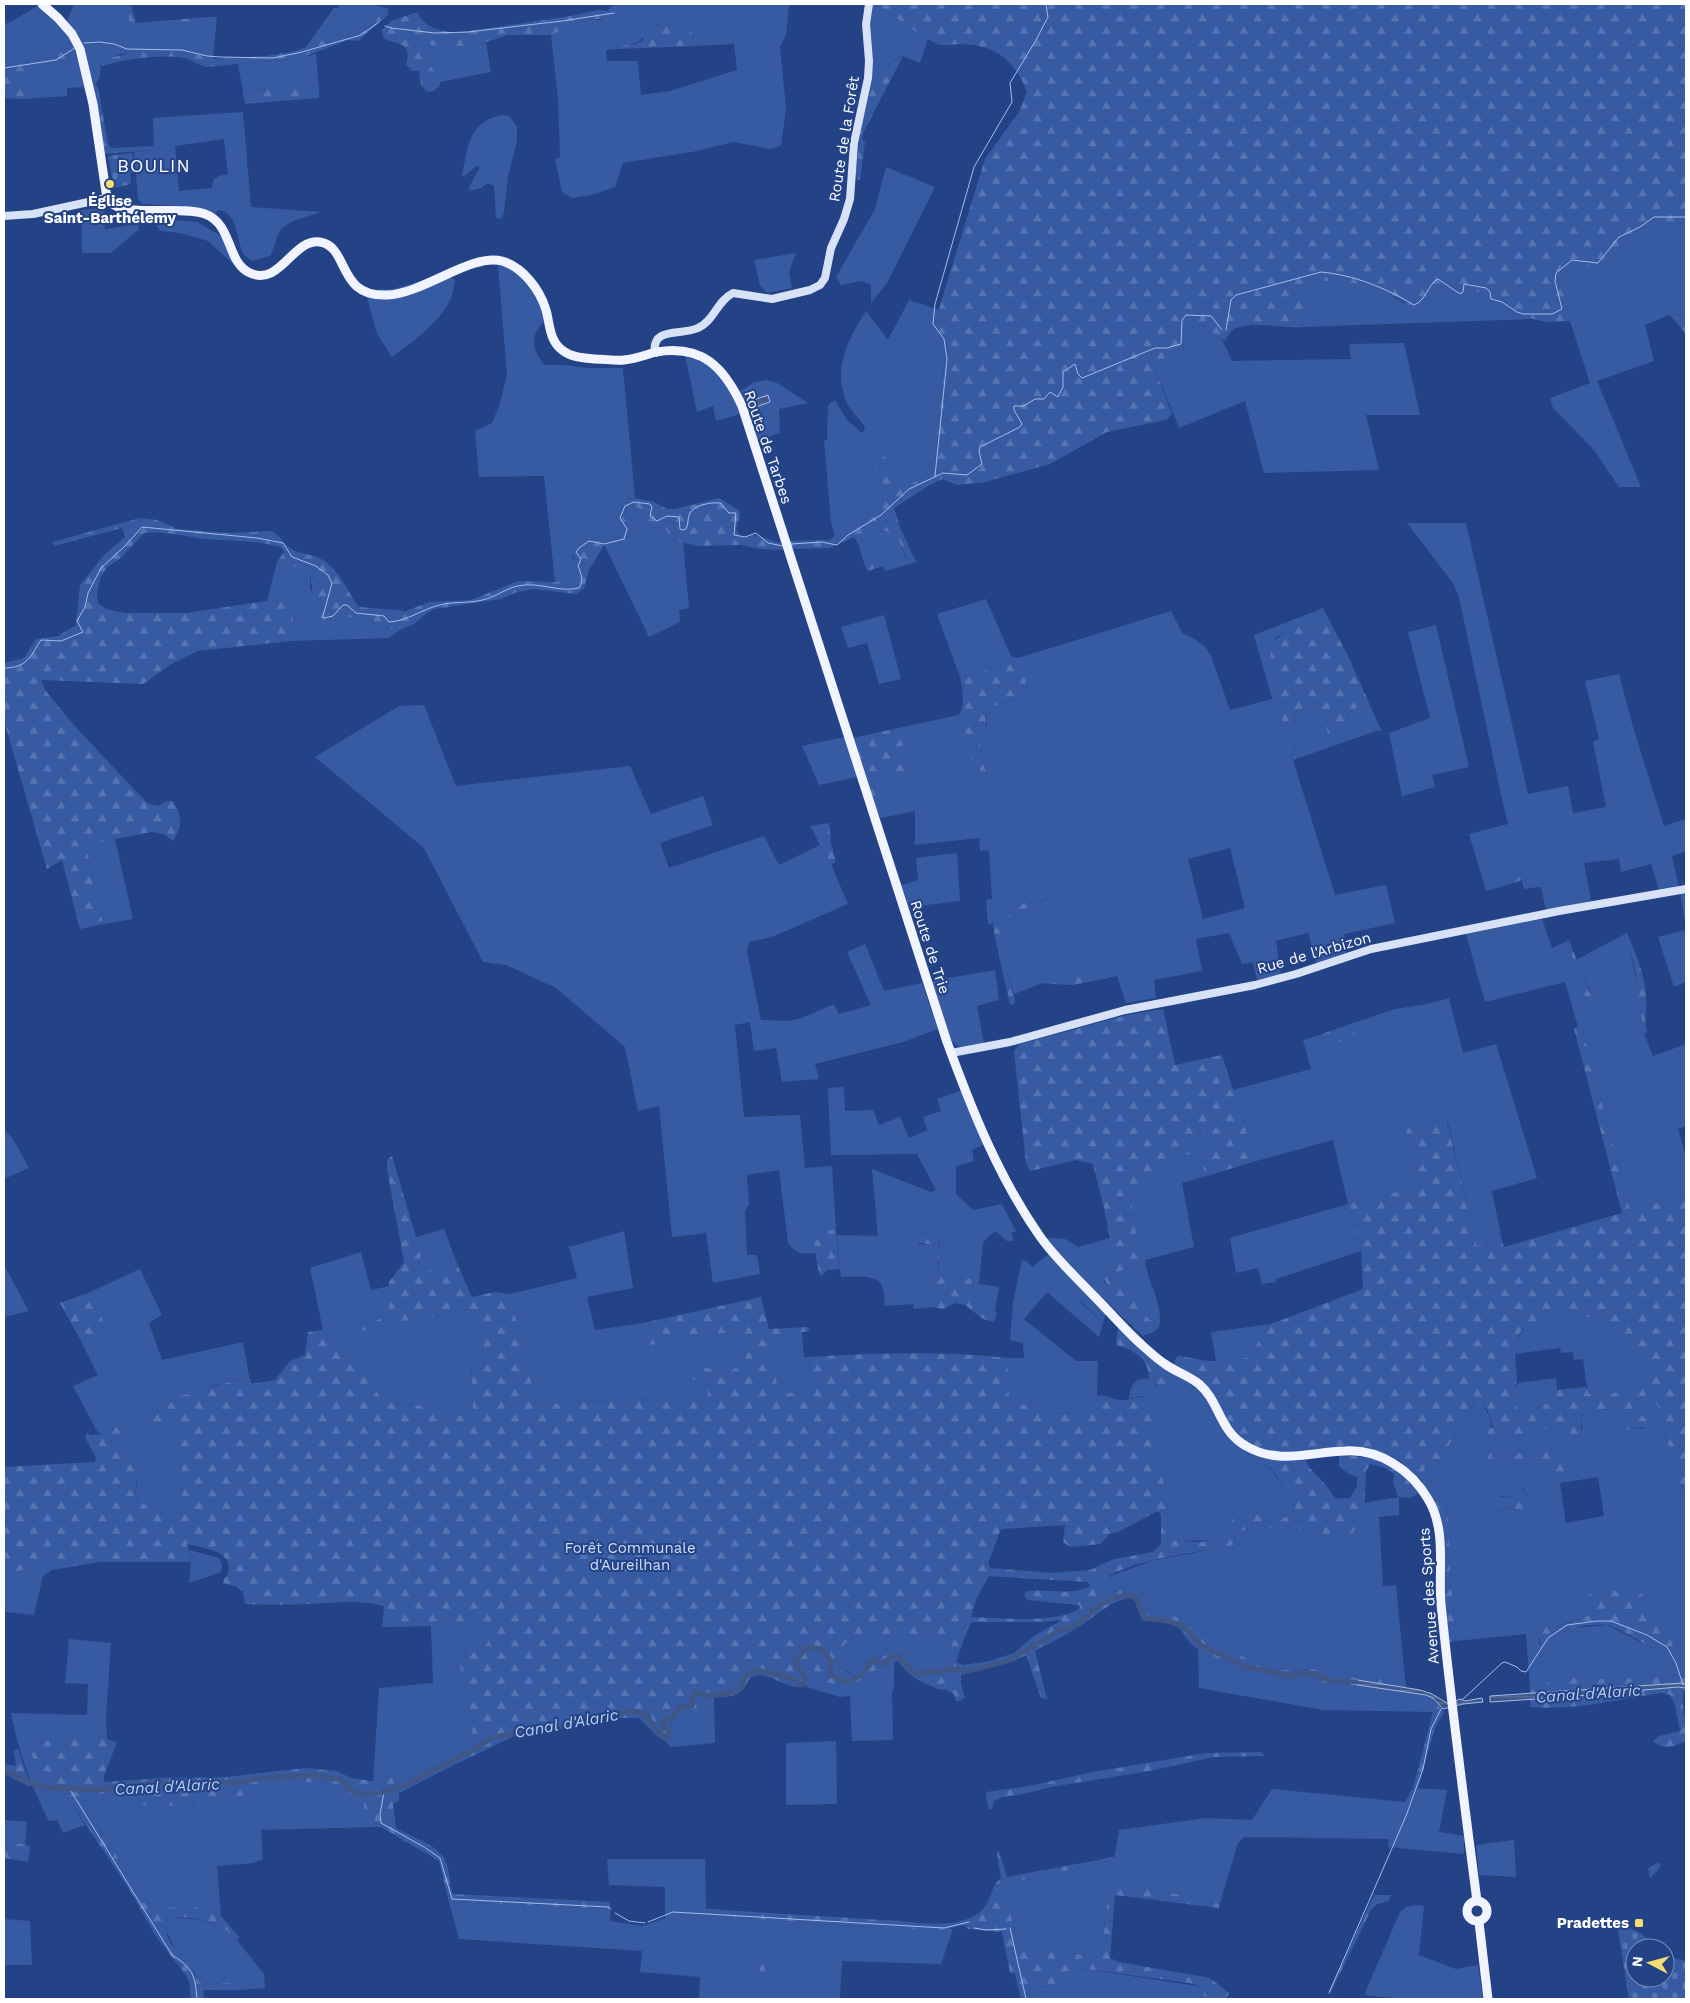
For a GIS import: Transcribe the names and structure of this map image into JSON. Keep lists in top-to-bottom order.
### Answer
{
  "streets": {
    "main road": ["Route de Tarbes", "Route de Trie", "Avenue des Sports"],
    "street": ["Route de la Forêt", "Rue de l'Arbizon"]
  },
  "crossings": [
    ["Route de la Forêt", "Route de Tarbes"],
    ["Route de Tarbes", "Route de Trie"],
    ["Route de Trie", "Rue de l'Arbizon"],
    ["Route de Trie", "Avenue des Sports"]
  ],
  "districts": ["BOULIN"],
  "water": ["Canal d'Alaric"],
  "parks": ["Forêt Communale d'Aureilhan"],
  "places": {
    "other": ["Église Saint-Barthélemy"],
    "transit": ["Pradettes"]
  },
  "north": "left"
}
